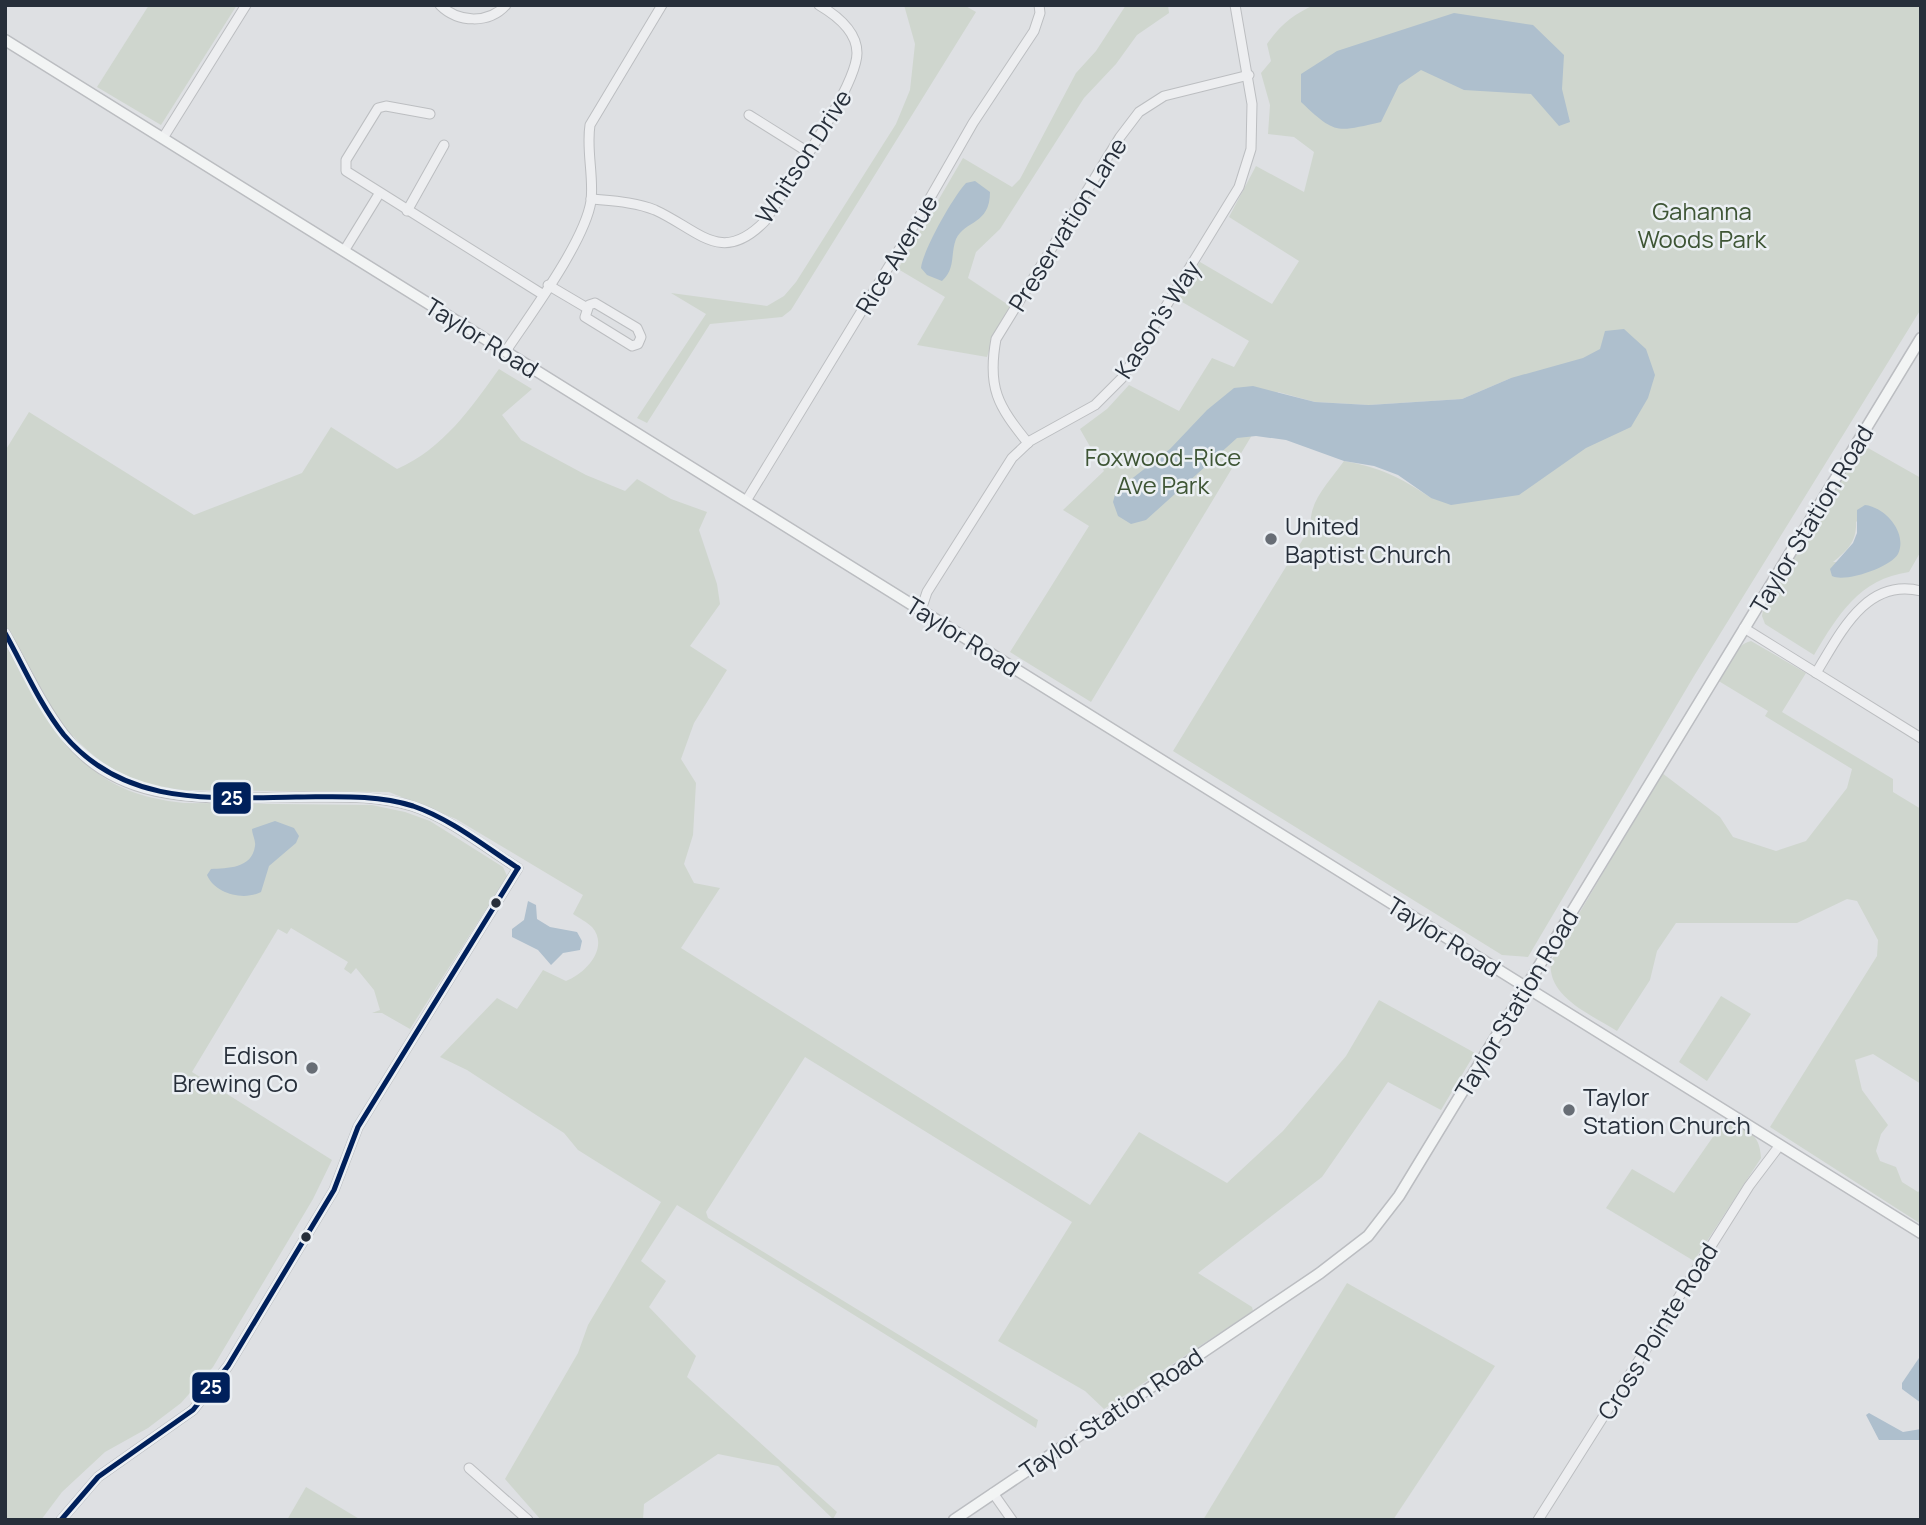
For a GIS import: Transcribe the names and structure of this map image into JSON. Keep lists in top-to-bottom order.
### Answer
{
  "streets": {
    "main road": ["Taylor Road", "Taylor Station Road"],
    "street": [
      "Whitson Drive",
      "Preservation Lane",
      "Rice Avenue",
      "Kason's Way",
      "Cross Pointe Road"
    ]
  },
  "crossings": [
    ["Preservation Lane", "Kason's Way"],
    ["Rice Avenue", "Taylor Road"],
    ["Kason's Way", "Taylor Road"],
    ["Taylor Road", "Taylor Station Road"],
    ["Taylor Road", "Cross Pointe Road"]
  ],
  "parks": ["Gahanna Woods Park", "Foxwood-Rice Ave Park"],
  "places": ["United Baptist Church", "Edison Brewing Co", "Taylor Station Church"],
  "lines": ["transit line 25"]
}
